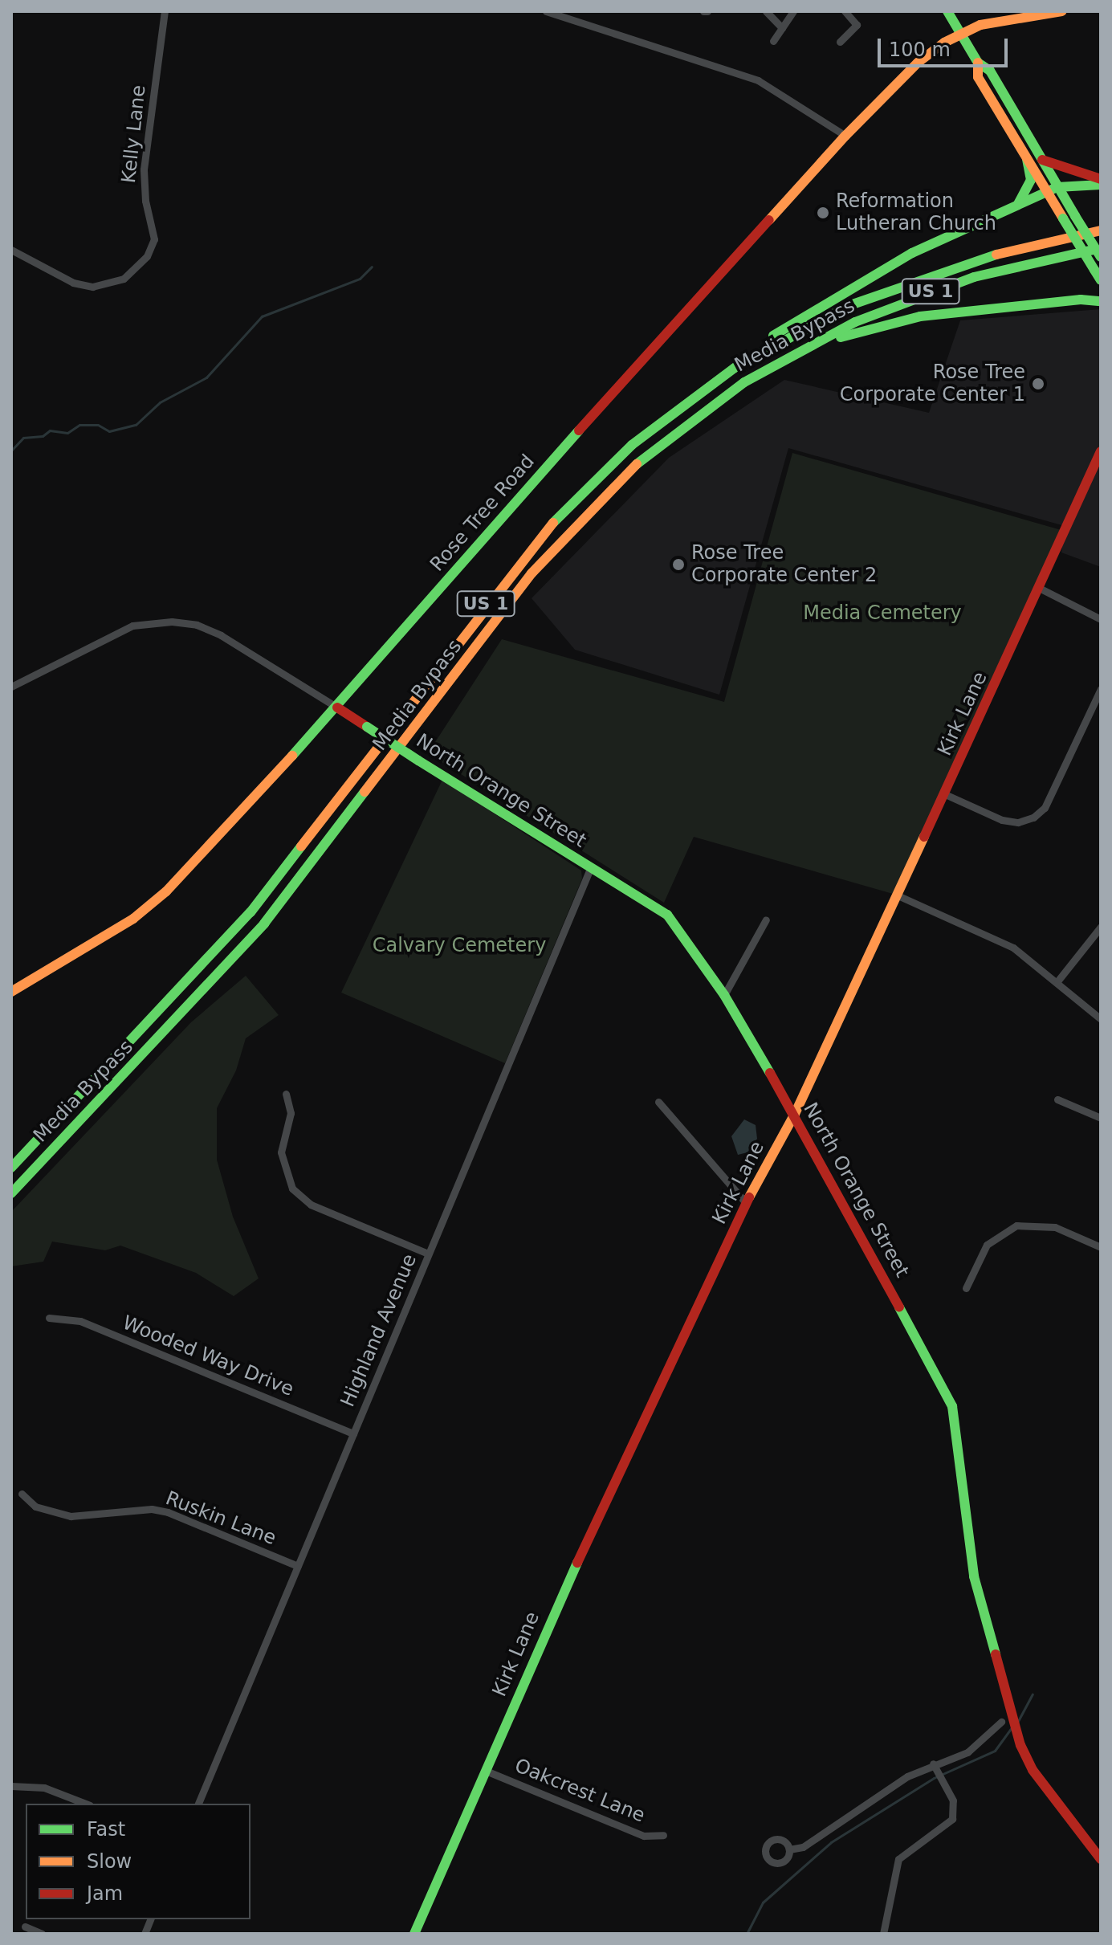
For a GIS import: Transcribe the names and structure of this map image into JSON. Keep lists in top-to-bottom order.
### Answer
{
  "streets": {
    "main road": [
      "US 1",
      "Media Bypass",
      "Rose Tree Road",
      "Kirk Lane",
      "North Orange Street"
    ],
    "street": [
      "Kelly Lane",
      "Highland Avenue",
      "Wooded Way Drive",
      "Ruskin Lane",
      "Oakcrest Lane"
    ]
  },
  "crossings": [
    ["Rose Tree Road", "North Orange Street"],
    ["Kirk Lane", "North Orange Street"],
    ["Kirk Lane", "Oakcrest Lane"],
    ["North Orange Street", "Highland Avenue"],
    ["Highland Avenue", "Wooded Way Drive"],
    ["Highland Avenue", "Ruskin Lane"]
  ],
  "parks": ["Media Cemetery", "Calvary Cemetery"],
  "places": ["Reformation Lutheran Church", "Rose Tree Corporate Center 1", "Rose Tree Corporate Center 2"],
  "legend": ["Fast", "Slow", "Jam"],
  "scale_bar": "100 m"
}
